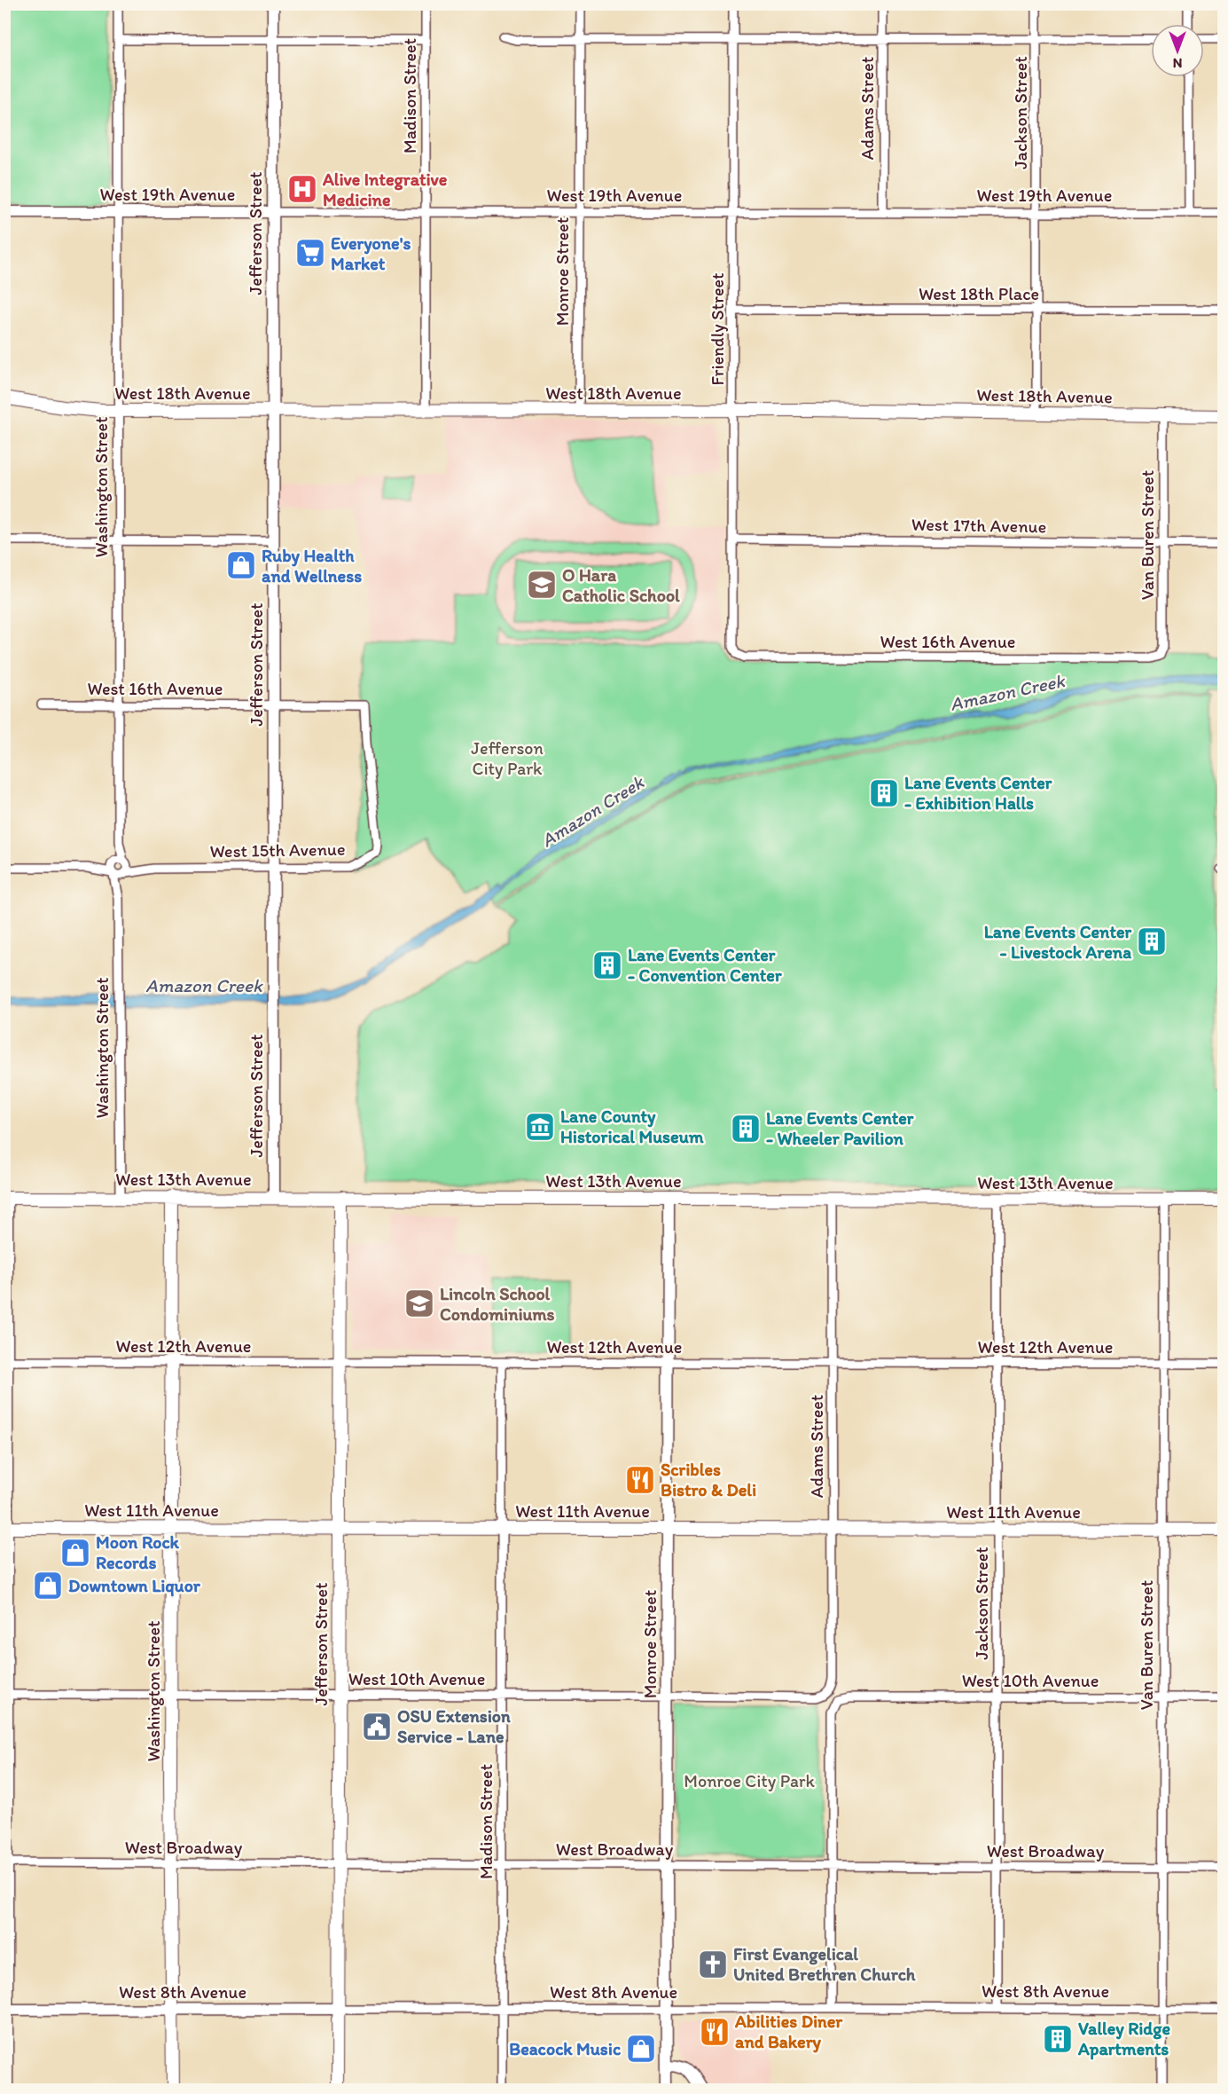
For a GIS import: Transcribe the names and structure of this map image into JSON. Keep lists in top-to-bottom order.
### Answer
{
  "streets": {
    "main road": [
      "Jefferson Street",
      "West 18th Avenue",
      "Washington Street",
      "West 13th Avenue",
      "West 11th Avenue"
    ],
    "street": [
      "Madison Street",
      "Adams Street",
      "Jackson Street",
      "West 19th Avenue",
      "Monroe Street",
      "West 18th Place",
      "Friendly Street",
      "West 17th Avenue",
      "Van Buren Street",
      "West 16th Avenue",
      "West 15th Avenue",
      "West 12th Avenue",
      "West 10th Avenue",
      "West Broadway",
      "West 8th Avenue"
    ]
  },
  "crossings": [
    ["Madison Street", "West 19th Avenue"],
    ["Madison Street", "West 18th Avenue"],
    ["Madison Street", "West 12th Avenue"],
    ["Madison Street", "West 11th Avenue"],
    ["Madison Street", "West 10th Avenue"],
    ["Madison Street", "West Broadway"],
    ["Madison Street", "West 8th Avenue"],
    ["Adams Street", "West 19th Avenue"],
    ["Adams Street", "West 13th Avenue"],
    ["Adams Street", "West 12th Avenue"],
    ["Adams Street", "West 11th Avenue"],
    ["Adams Street", "West 10th Avenue"],
    ["Jackson Street", "West 19th Avenue"],
    ["Jackson Street", "West 18th Place"],
    ["Jackson Street", "West 18th Avenue"],
    ["Jackson Street", "West 13th Avenue"],
    ["Jackson Street", "West 12th Avenue"],
    ["Jackson Street", "West 11th Avenue"],
    ["Jackson Street", "West 10th Avenue"],
    ["Jackson Street", "West Broadway"],
    ["Jackson Street", "West 8th Avenue"],
    ["West 19th Avenue", "Jefferson Street"],
    ["West 19th Avenue", "Monroe Street"],
    ["West 19th Avenue", "Friendly Street"],
    ["West 19th Avenue", "Washington Street"],
    ["Jefferson Street", "West 18th Avenue"],
    ["Jefferson Street", "West 16th Avenue"],
    ["Jefferson Street", "West 15th Avenue"],
    ["Jefferson Street", "West 13th Avenue"],
    ["Jefferson Street", "West 12th Avenue"],
    ["Jefferson Street", "West 11th Avenue"],
    ["Jefferson Street", "West 10th Avenue"],
    ["Jefferson Street", "West Broadway"],
    ["Jefferson Street", "West 8th Avenue"],
    ["Monroe Street", "West 18th Avenue"],
    ["Monroe Street", "West 13th Avenue"],
    ["Monroe Street", "West 12th Avenue"],
    ["Monroe Street", "West 11th Avenue"],
    ["Monroe Street", "West 10th Avenue"],
    ["Monroe Street", "West Broadway"],
    ["Monroe Street", "West 8th Avenue"],
    ["West 18th Place", "Friendly Street"],
    ["Friendly Street", "West 18th Avenue"],
    ["Friendly Street", "West 17th Avenue"],
    ["Friendly Street", "West 16th Avenue"],
    ["West 18th Avenue", "Washington Street"],
    ["West 18th Avenue", "Van Buren Street"],
    ["Washington Street", "West 16th Avenue"],
    ["Washington Street", "West 15th Avenue"],
    ["Washington Street", "West 13th Avenue"],
    ["Washington Street", "West 12th Avenue"],
    ["Washington Street", "West 11th Avenue"],
    ["Washington Street", "West 10th Avenue"],
    ["Washington Street", "West Broadway"],
    ["Washington Street", "West 8th Avenue"],
    ["West 17th Avenue", "Van Buren Street"],
    ["Van Buren Street", "West 16th Avenue"],
    ["Van Buren Street", "West 13th Avenue"],
    ["Van Buren Street", "West 12th Avenue"],
    ["Van Buren Street", "West 11th Avenue"],
    ["Van Buren Street", "West 10th Avenue"],
    ["Van Buren Street", "West Broadway"],
    ["Van Buren Street", "West 8th Avenue"],
    ["West 16th Avenue", "West 15th Avenue"],
    ["West 10th Avenue", "West Broadway"]
  ],
  "water": ["Amazon Creek"],
  "parks": ["Jefferson City Park", "Monroe City Park"],
  "places": {
    "hospital": ["Alive Integrative Medicine"],
    "supermarket": ["Everyone's Market"],
    "shop": [
      "Ruby Health and Wellness",
      "Moon Rock Records",
      "Downtown Liquor",
      "Beacock Music"
    ],
    "school or university": ["O Hara Catholic School", "Lincoln School Condominiums"],
    "building": [
      "Lane Events Center - Exhibition Halls",
      "Lane Events Center - Livestock Arena",
      "Lane Events Center - Convention Center",
      "Lane Events Center - Wheeler Pavilion",
      "Valley Ridge Apartments"
    ],
    "museum": ["Lane County Historical Museum"],
    "restaurant": ["Scribles Bistro & Deli", "Abilities Diner and Bakery"],
    "public building": ["OSU Extension Service - Lane"],
    "church": ["First Evangelical United Brethren Church"]
  },
  "north": "bottom"
}
